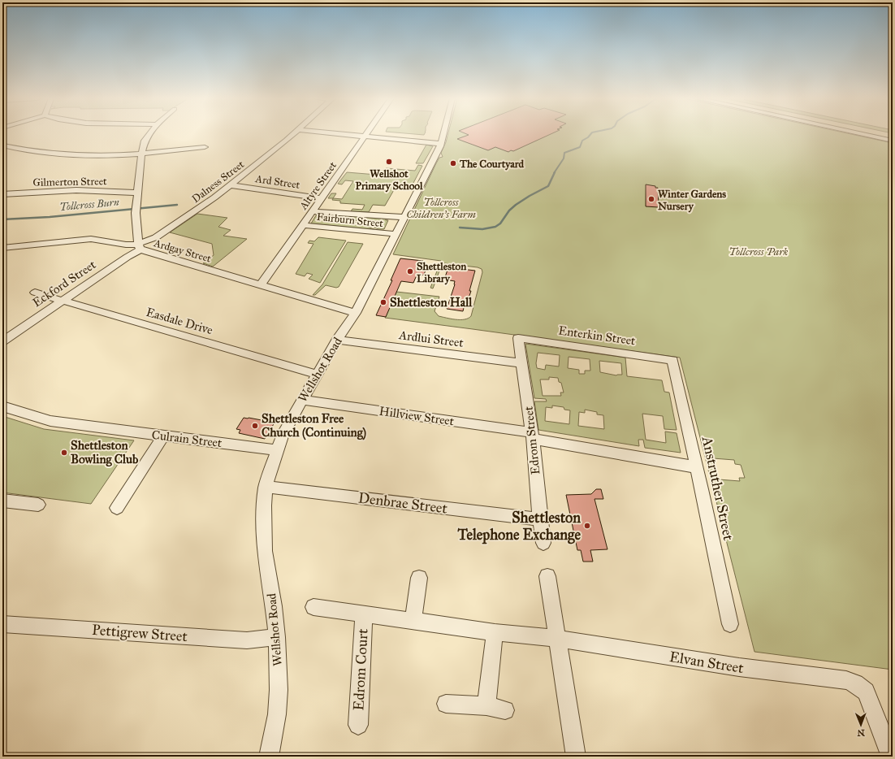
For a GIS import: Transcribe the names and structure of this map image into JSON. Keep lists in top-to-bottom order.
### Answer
{
  "streets": {
    "street": [
      "Gilmerton Street",
      "Dalness Street",
      "Ard Street",
      "Altyre Street",
      "Fairburn Street",
      "Ardgay Street",
      "Eckford Street",
      "Easdale Drive",
      "Enterkin Street",
      "Ardlui Street",
      "Wellshot Road",
      "Hillview Street",
      "Culrain Street",
      "Edrom Street",
      "Anstruther Street",
      "Denbrae Street",
      "Pettigrew Street",
      "Elvan Street",
      "Edrom Court"
    ]
  },
  "crossings": [
    ["Dalness Street", "Ard Street"],
    ["Dalness Street", "Ardgay Street"],
    ["Dalness Street", "Eckford Street"],
    ["Ard Street", "Altyre Street"],
    ["Altyre Street", "Fairburn Street"],
    ["Altyre Street", "Ardgay Street"],
    ["Fairburn Street", "Wellshot Road"],
    ["Ardgay Street", "Eckford Street"],
    ["Ardgay Street", "Wellshot Road"],
    ["Eckford Street", "Easdale Drive"],
    ["Easdale Drive", "Wellshot Road"],
    ["Enterkin Street", "Edrom Street"],
    ["Enterkin Street", "Anstruther Street"],
    ["Ardlui Street", "Wellshot Road"],
    ["Ardlui Street", "Edrom Street"],
    ["Wellshot Road", "Hillview Street"],
    ["Wellshot Road", "Culrain Street"],
    ["Wellshot Road", "Denbrae Street"],
    ["Wellshot Road", "Pettigrew Street"],
    ["Hillview Street", "Edrom Street"],
    ["Hillview Street", "Anstruther Street"],
    ["Edrom Street", "Denbrae Street"],
    ["Elvan Street", "Edrom Court"]
  ],
  "water": ["Tollcross Burn"],
  "parks": ["Tollcross Children's Farm", "Tollcross Park"],
  "places": [
    "Wellshot Primary School",
    "The Courtyard",
    "Winter Gardens Nursery",
    "Shettleston Library",
    "Shettleston Hall",
    "Shettleston Free Church (Continuing)",
    "Shettleston Bowling Club",
    "Shettleston Telephone Exchange"
  ],
  "north": "bottom"
}
